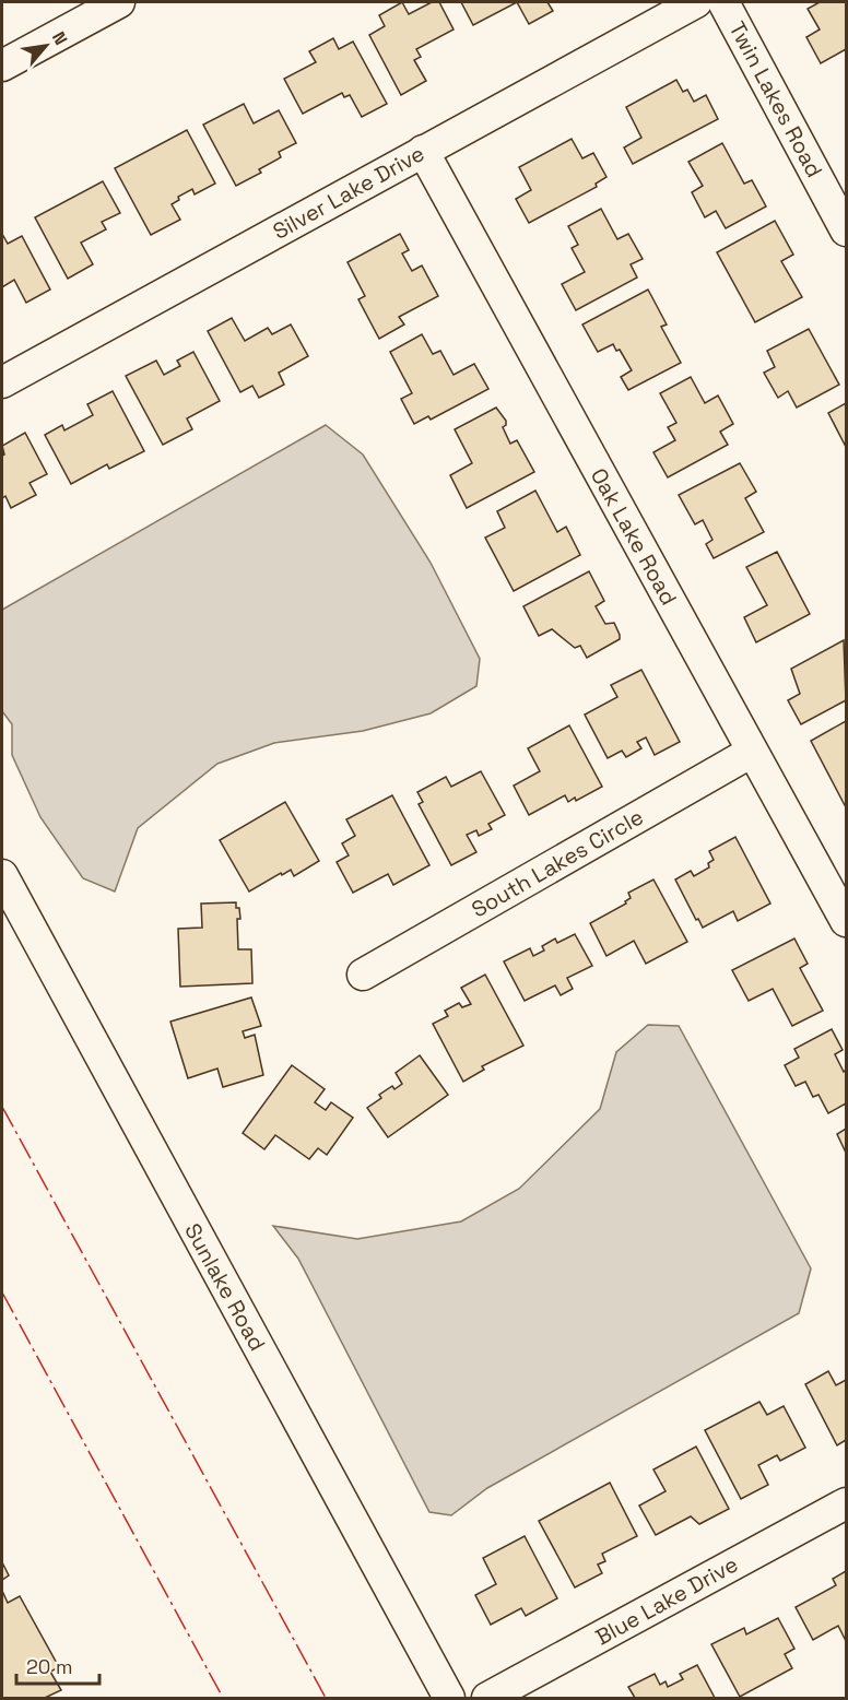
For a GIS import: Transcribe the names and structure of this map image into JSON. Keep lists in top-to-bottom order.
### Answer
{
  "streets": {
    "street": [
      "Twin Lakes Road",
      "Silver Lake Drive",
      "Oak Lake Road",
      "South Lakes Circle",
      "Sunlake Road",
      "Blue Lake Drive"
    ]
  },
  "crossings": [
    ["Silver Lake Drive", "Oak Lake Road"],
    ["Oak Lake Road", "South Lakes Circle"]
  ],
  "scale_bar": "20 m",
  "north": "top right"
}
